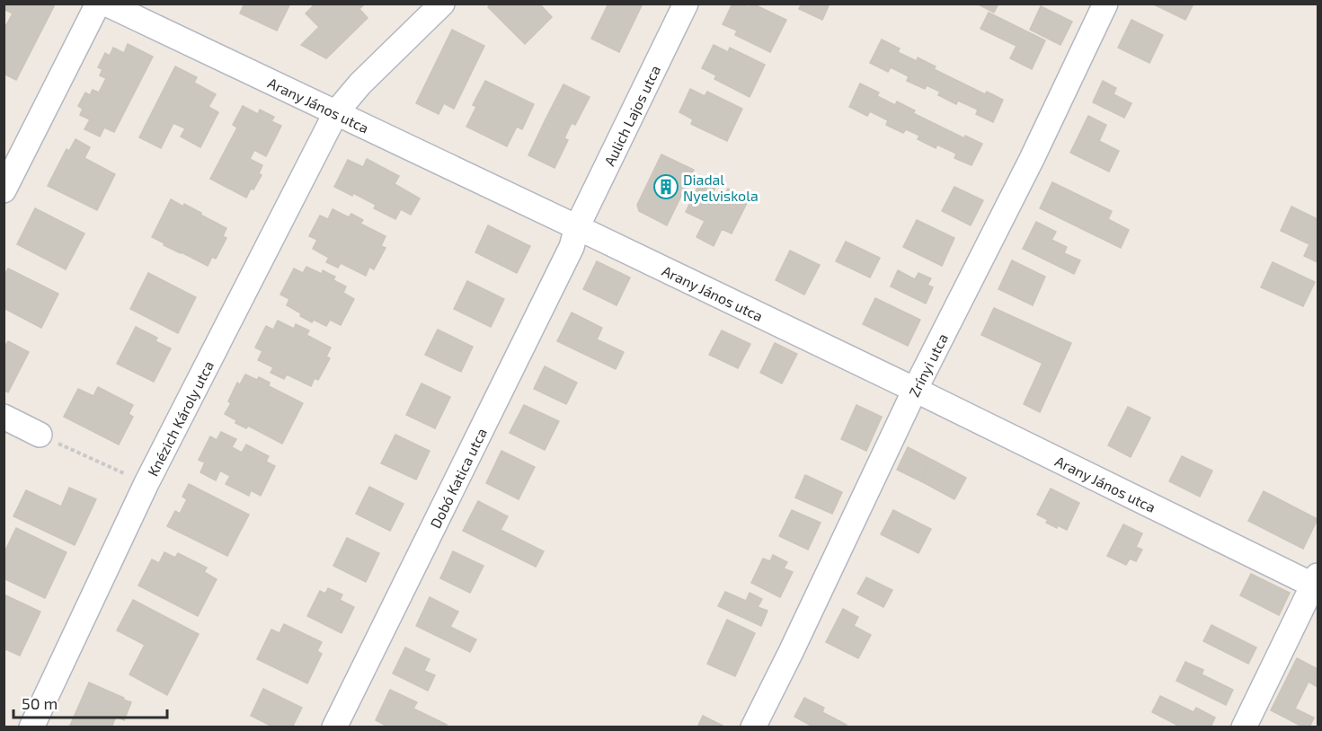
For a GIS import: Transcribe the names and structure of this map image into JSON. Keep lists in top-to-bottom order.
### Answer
{
  "streets": {
    "street": [
      "Arany János utca",
      "Aulich Lajos utca",
      "Zrínyi utca",
      "Knézich Károly utca",
      "Dobó Katica utca"
    ]
  },
  "crossings": [
    ["Arany János utca", "Aulich Lajos utca"],
    ["Arany János utca", "Zrínyi utca"],
    ["Arany János utca", "Knézich Károly utca"],
    ["Arany János utca", "Dobó Katica utca"],
    ["Aulich Lajos utca", "Dobó Katica utca"]
  ],
  "places": {
    "building": ["Diadal Nyelviskola"]
  },
  "scale_bar": "50 m"
}
